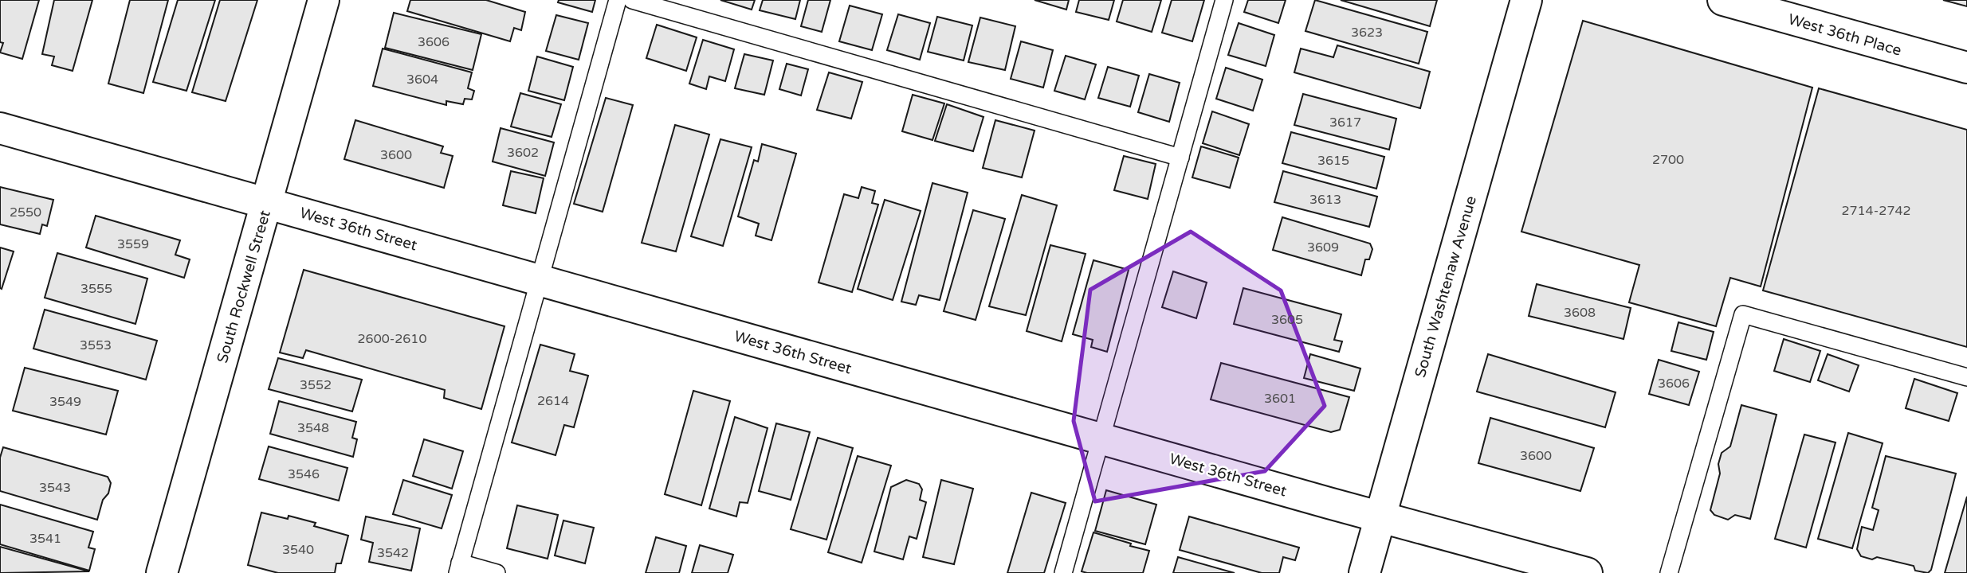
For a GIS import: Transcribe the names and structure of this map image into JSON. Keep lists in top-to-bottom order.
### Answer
{
  "streets": {
    "street": [
      "West 36th Place",
      "West 36th Street",
      "South Rockwell Street",
      "South Washtenaw Avenue"
    ]
  },
  "crossings": [
    ["West 36th Street", "South Rockwell Street"],
    ["West 36th Street", "South Washtenaw Avenue"]
  ],
  "house_numbers": [
    "3623",
    "3606",
    "3604",
    "3617",
    "3602",
    "3600",
    "2700",
    "3615",
    "3613",
    "2714-2742",
    "2550",
    "3559",
    "3609",
    "3555",
    "3608",
    "3605",
    "2600-2610",
    "3553",
    "3606",
    "3552",
    "3601",
    "2614",
    "3549",
    "3548",
    "3600",
    "3546",
    "3543",
    "3541",
    "3540",
    "3542"
  ]
}
